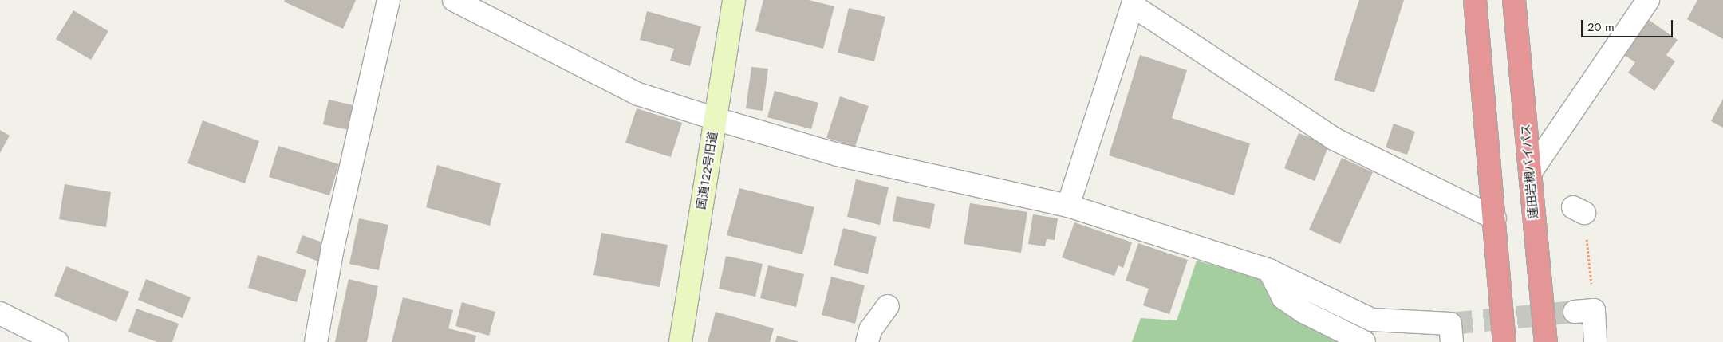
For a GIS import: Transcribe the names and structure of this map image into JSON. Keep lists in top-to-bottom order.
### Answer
{
  "streets": {
    "highway": ["蓮田岩槻バイパス"],
    "street": ["国道122号旧道"]
  },
  "scale_bar": "20 m"
}
